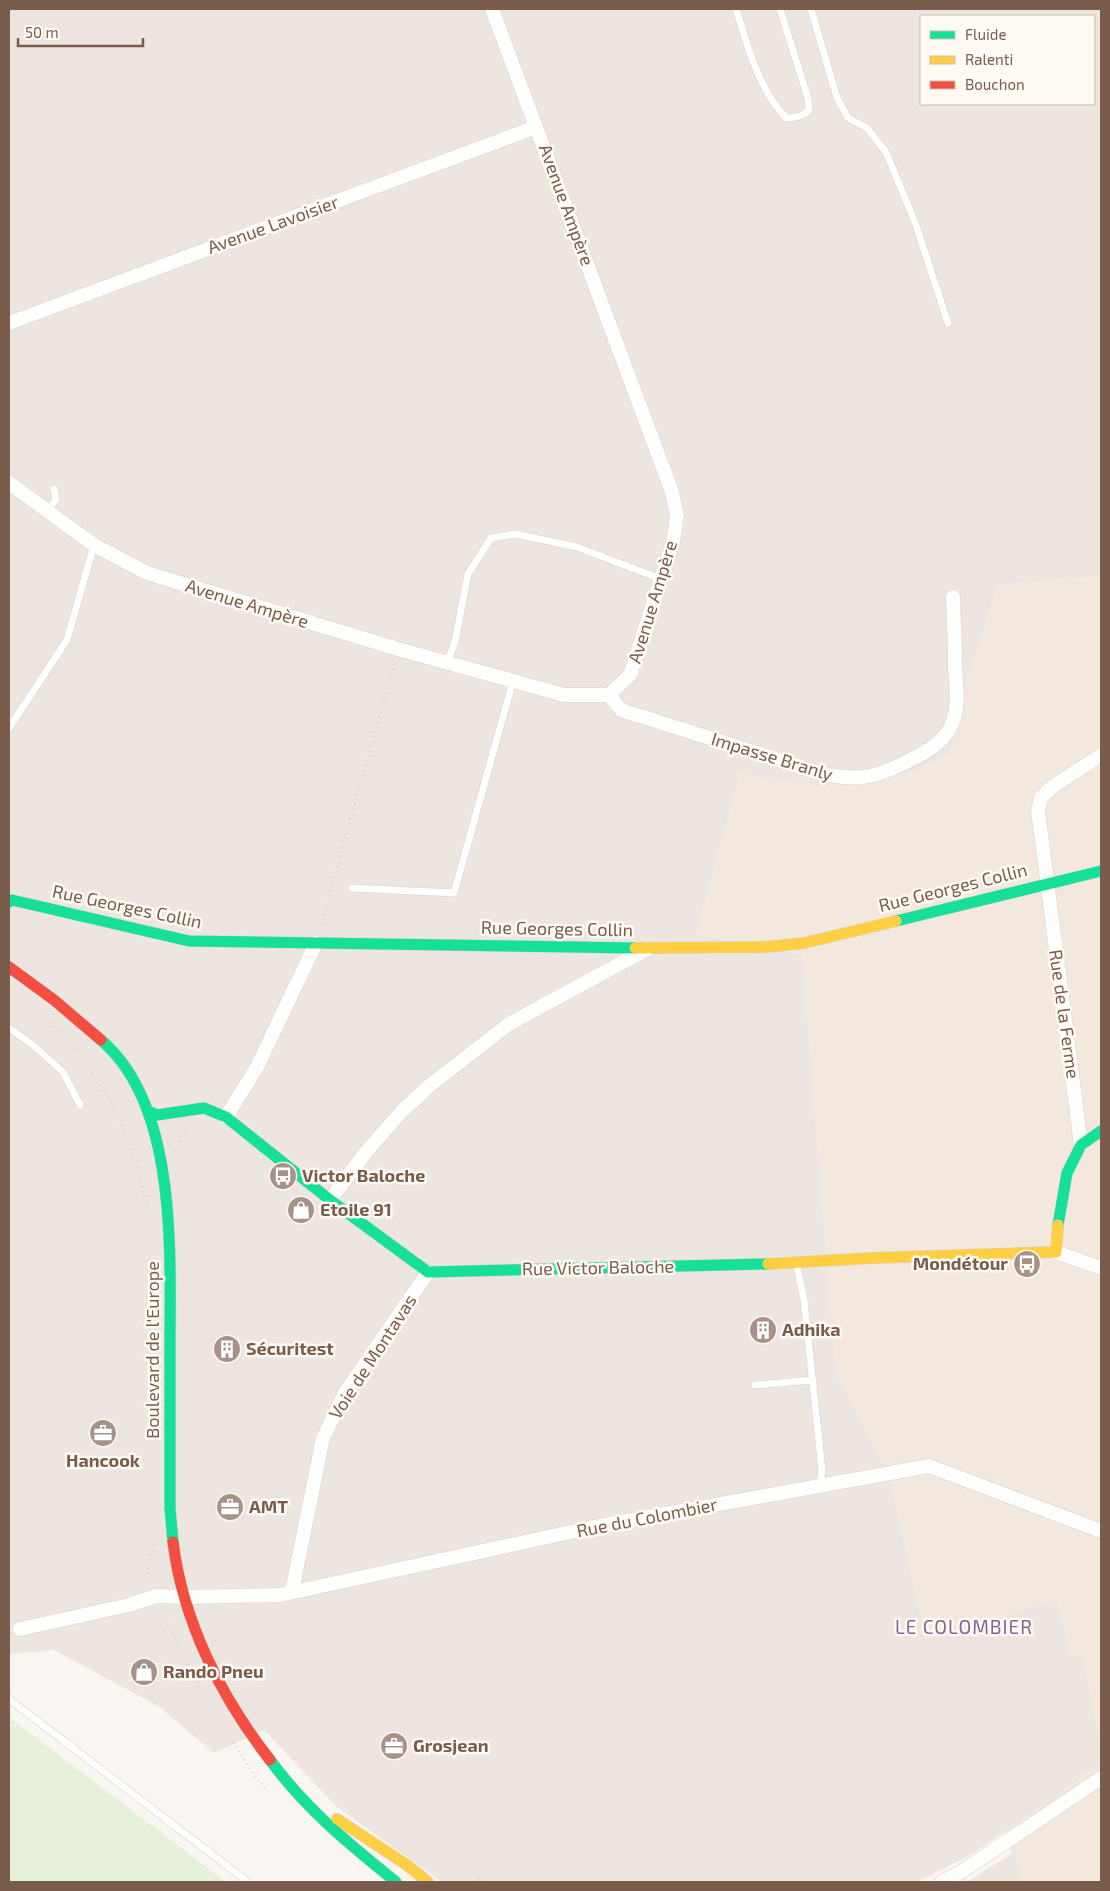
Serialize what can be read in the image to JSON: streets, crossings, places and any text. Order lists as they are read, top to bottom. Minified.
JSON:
{"streets":{"street":["Avenue Ampère","Avenue Lavoisier","Impasse Branly","Rue Georges Collin","Rue de la Ferme","Rue Victor Baloche","Boulevard de l'Europe","Voie de Montavas","Rue du Colombier"]},"crossings":[["Avenue Ampère","Avenue Lavoisier"],["Avenue Ampère","Impasse Branly"],["Rue Georges Collin","Rue de la Ferme"],["Rue Victor Baloche","Voie de Montavas"],["Boulevard de l'Europe","Rue du Colombier"],["Voie de Montavas","Rue du Colombier"]],"districts":["LE COLOMBIER"],"places":{"bus stop":["Victor Baloche","Mondétour"],"shop":["Etoile 91","Rando Pneu"],"building":["Adhika","Sécuritest"],"office":["Hancook","AMT","Grosjean"]},"legend":["Fluide","Ralenti","Bouchon"],"scale_bar":"50 m"}
